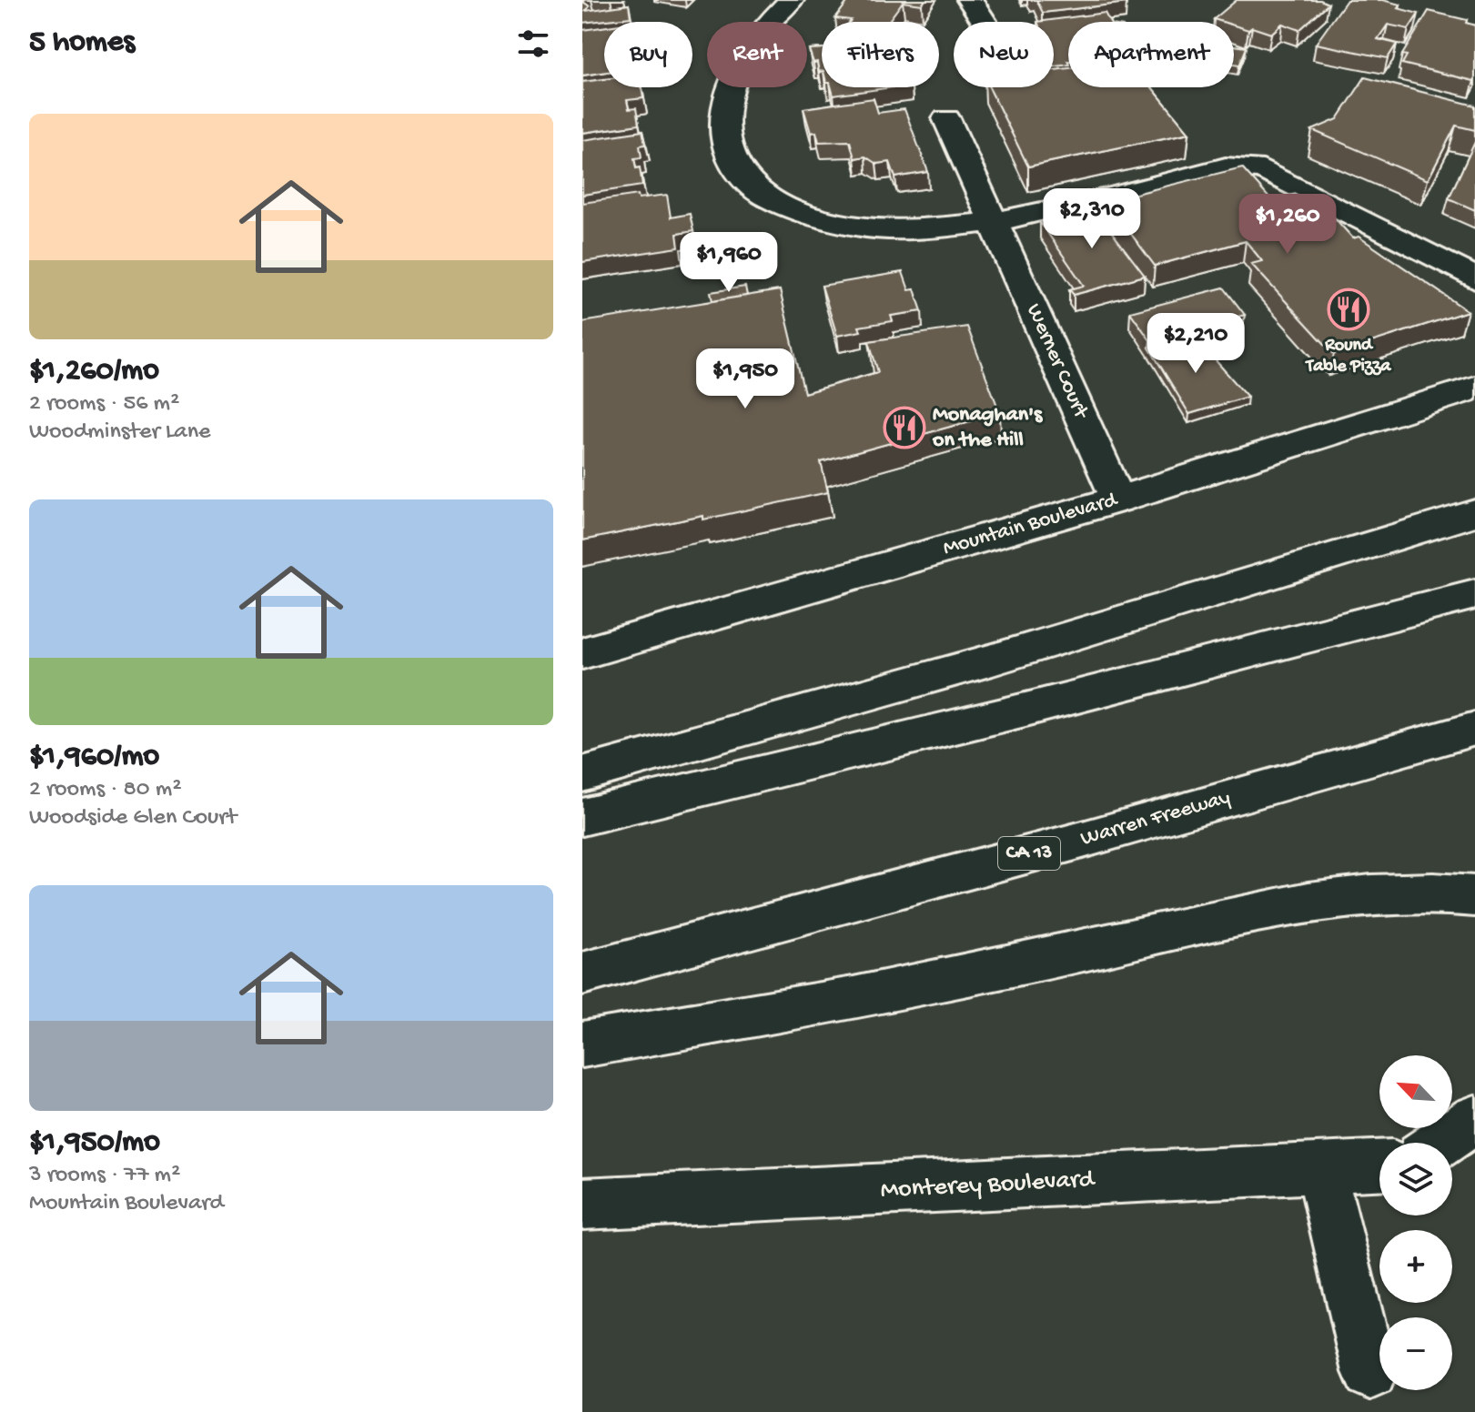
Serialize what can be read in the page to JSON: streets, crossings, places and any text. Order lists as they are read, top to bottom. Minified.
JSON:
{"streets":{"main road":["Werner Court","Mountain Boulevard","Warren Freeway","CA 13","Monterey Boulevard"]},"crossings":[["Werner Court","Mountain Boulevard"]],"places":{"restaurant":["Round Table Pizza","Monaghan's on the Hill"]},"north":"top left","page":{"heading":"5 homes","chip":["Buy","Rent","Filters","New","Apartment"],"list":[{"name":"$1,260/mo","note":"2 rooms · 56 m² · Woodminster Lane"},{"name":"$1,960/mo","note":"2 rooms · 80 m² · Woodside Glen Court"},{"name":"$1,950/mo","note":"3 rooms · 77 m² · Mountain Boulevard"}],"price":["$2,310","$1,260","$1,960","$2,210","$1,950"],"map_buttons":["+","−"]}}
